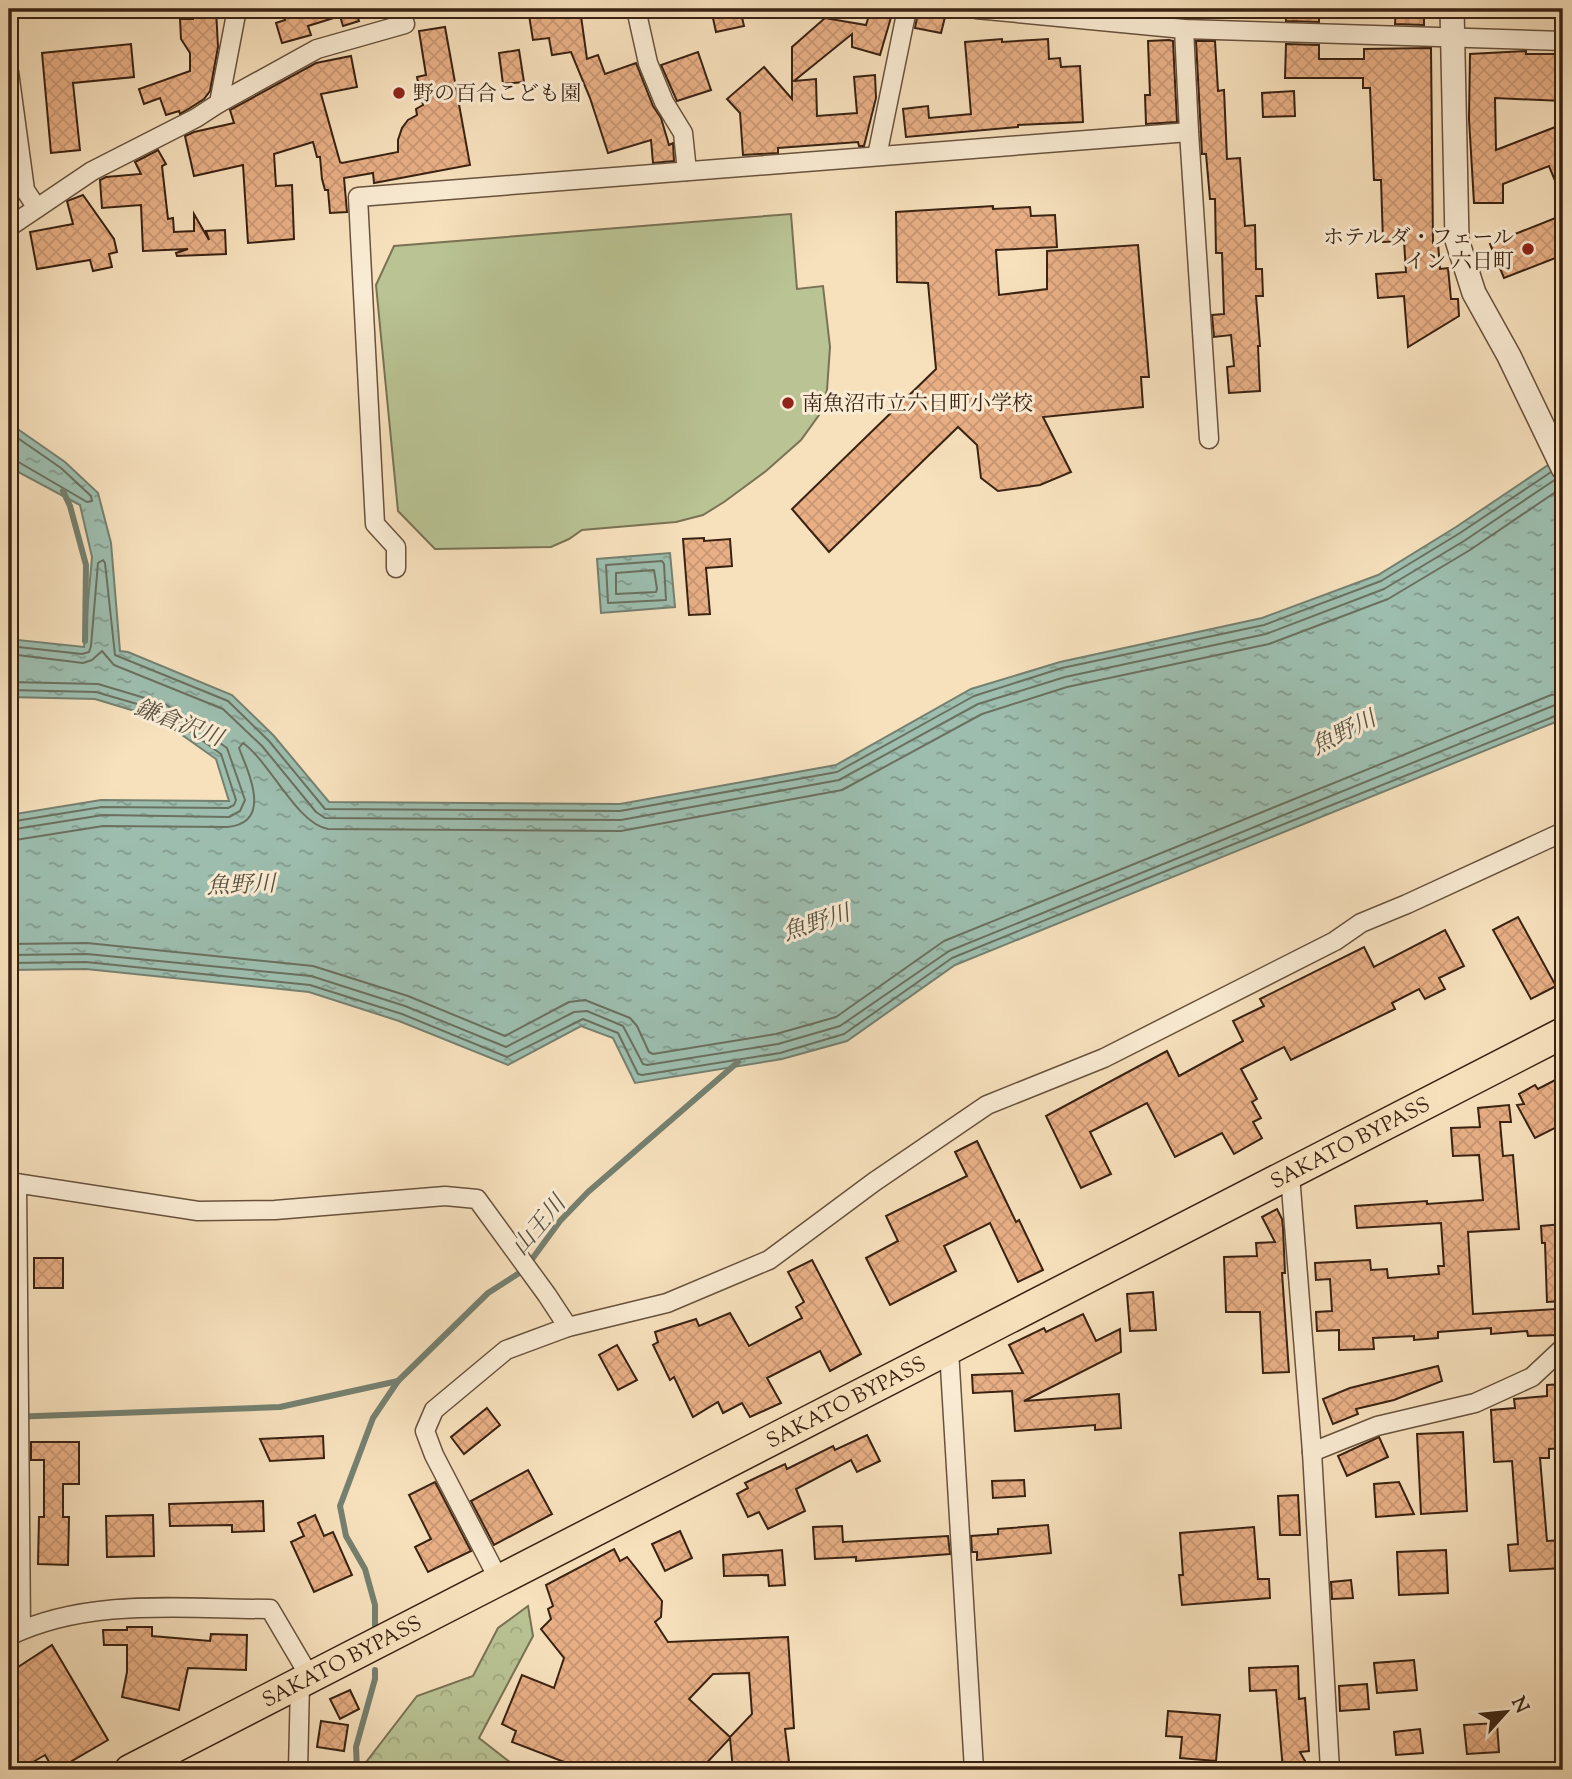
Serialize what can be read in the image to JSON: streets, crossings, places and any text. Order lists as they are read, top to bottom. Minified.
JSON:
{"streets":{"highway":["SAKATO BYPASS"]},"water":["鎌倉沢川","魚野川","山王川"],"places":["野の百合こども園","ホテル ダ・フェール イン 六日町","南魚沼市立六日町小学校"],"north":"top right"}
